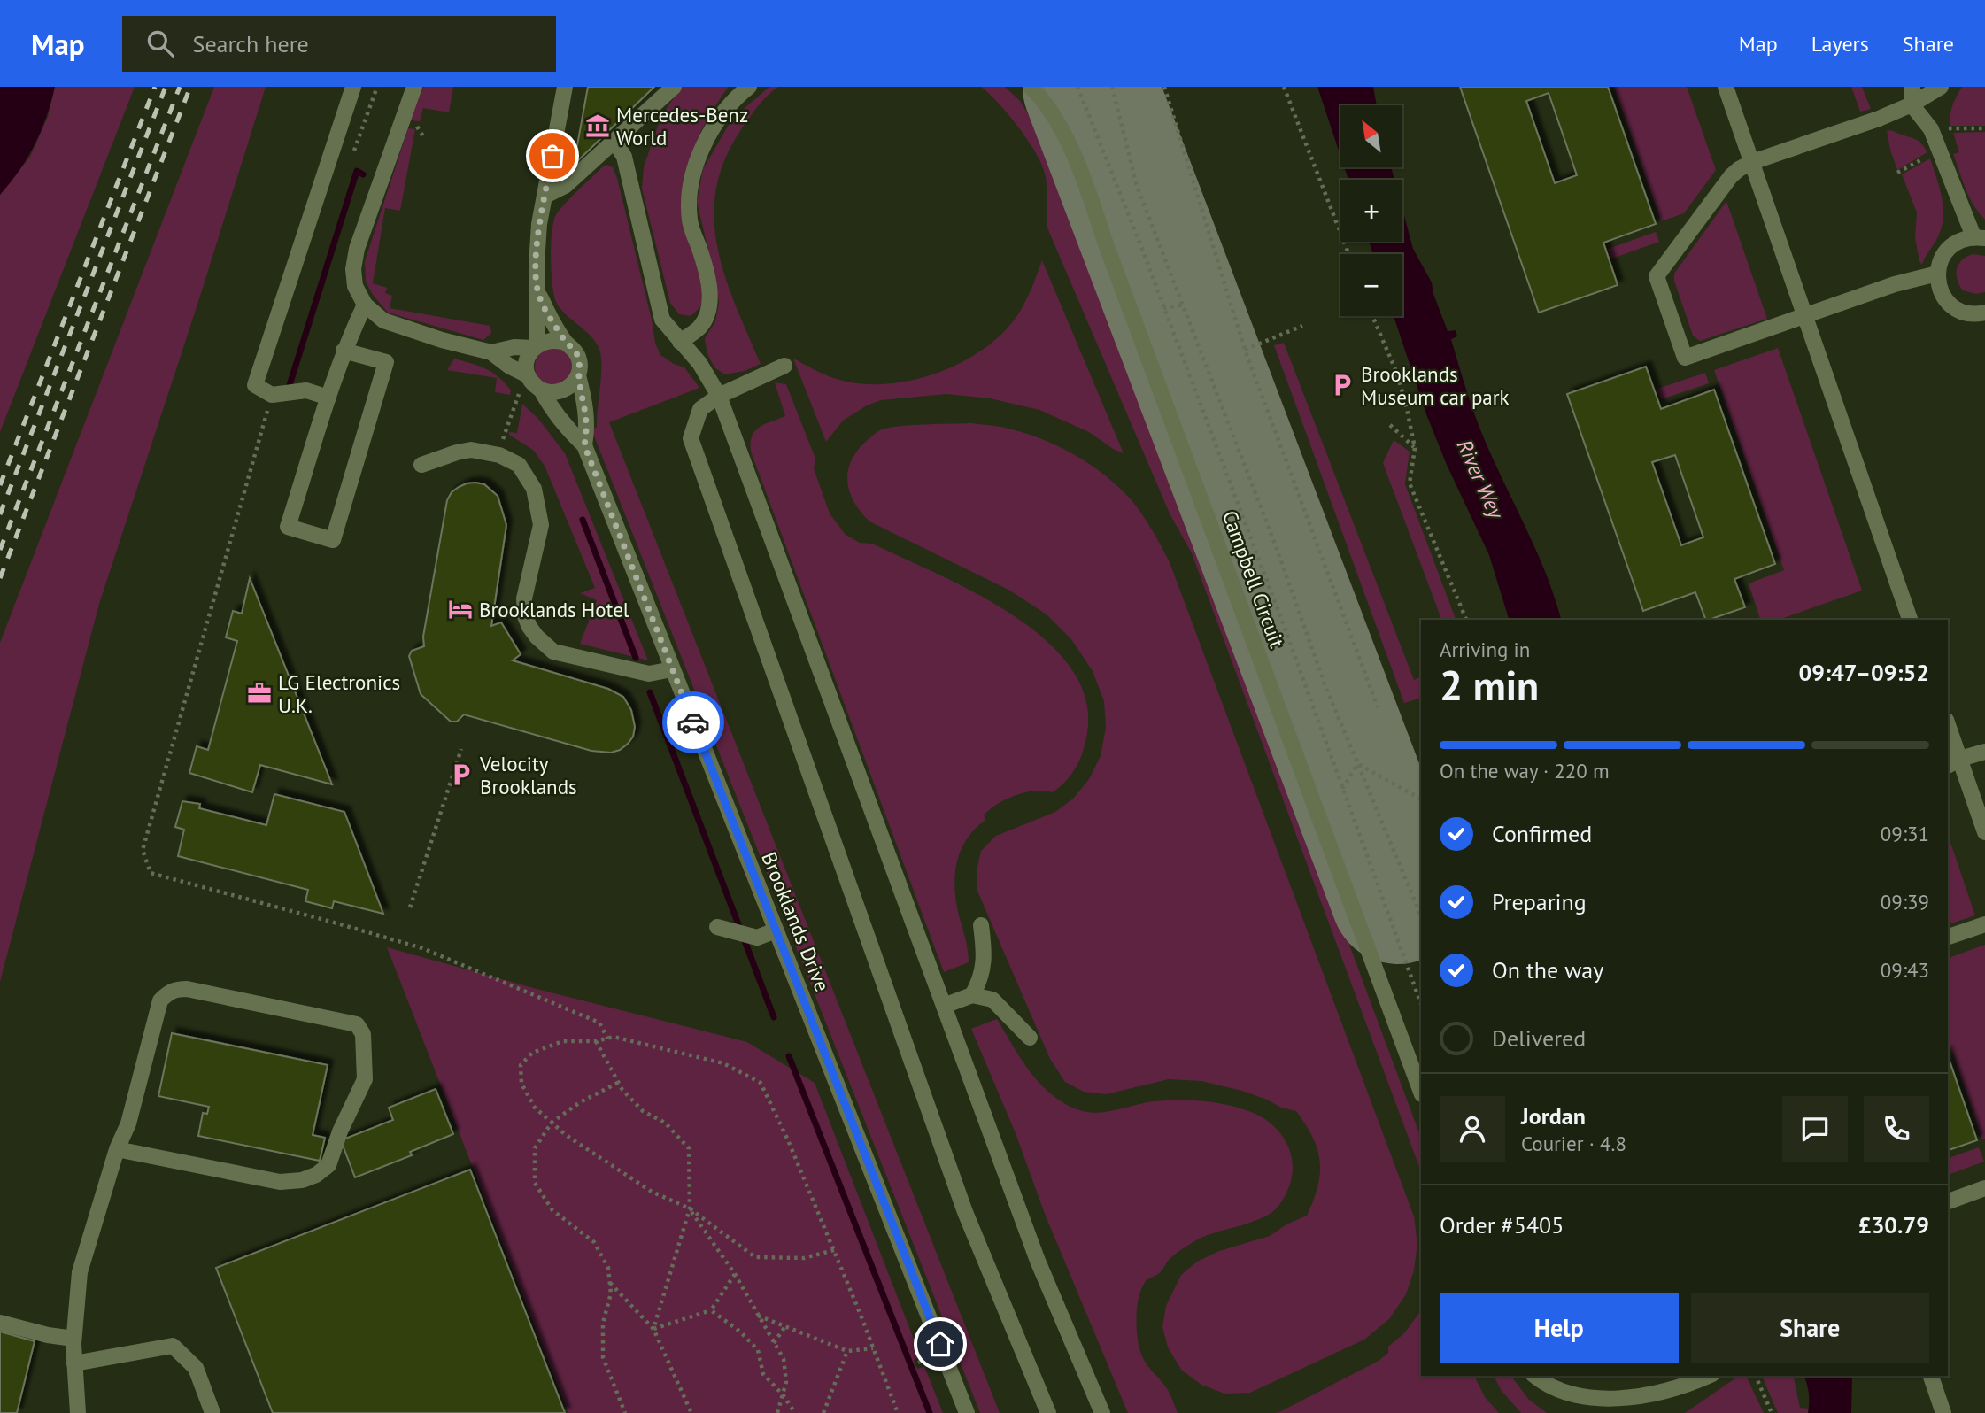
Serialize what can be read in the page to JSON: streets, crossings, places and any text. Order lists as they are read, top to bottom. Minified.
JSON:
{"streets":{"street":["Campbell Circuit","Brooklands Drive"]},"water":["River Wey"],"places":{"museum":["Mercedes-Benz World"],"parking":["Brooklands Museum car park","Velocity Brooklands"],"hotel":["Brooklands Hotel"],"office":["LG Electronics U.K."]},"north":"top left","page":{"header":"Map","search":"Search here","nav":["Map","Layers","Share"],"map_buttons":["+","−"],"heading":["2 min","Arriving in","09:47–09:52"],"panel":["Jordan","Courier · 4.8","Order #5405","£30.79"],"bar":"On the way · 220 m","list":[["Confirmed","09:31"],["Preparing","09:39"],["On the way","09:43"],"Delivered"],"buttons":["Help","Share"]}}
